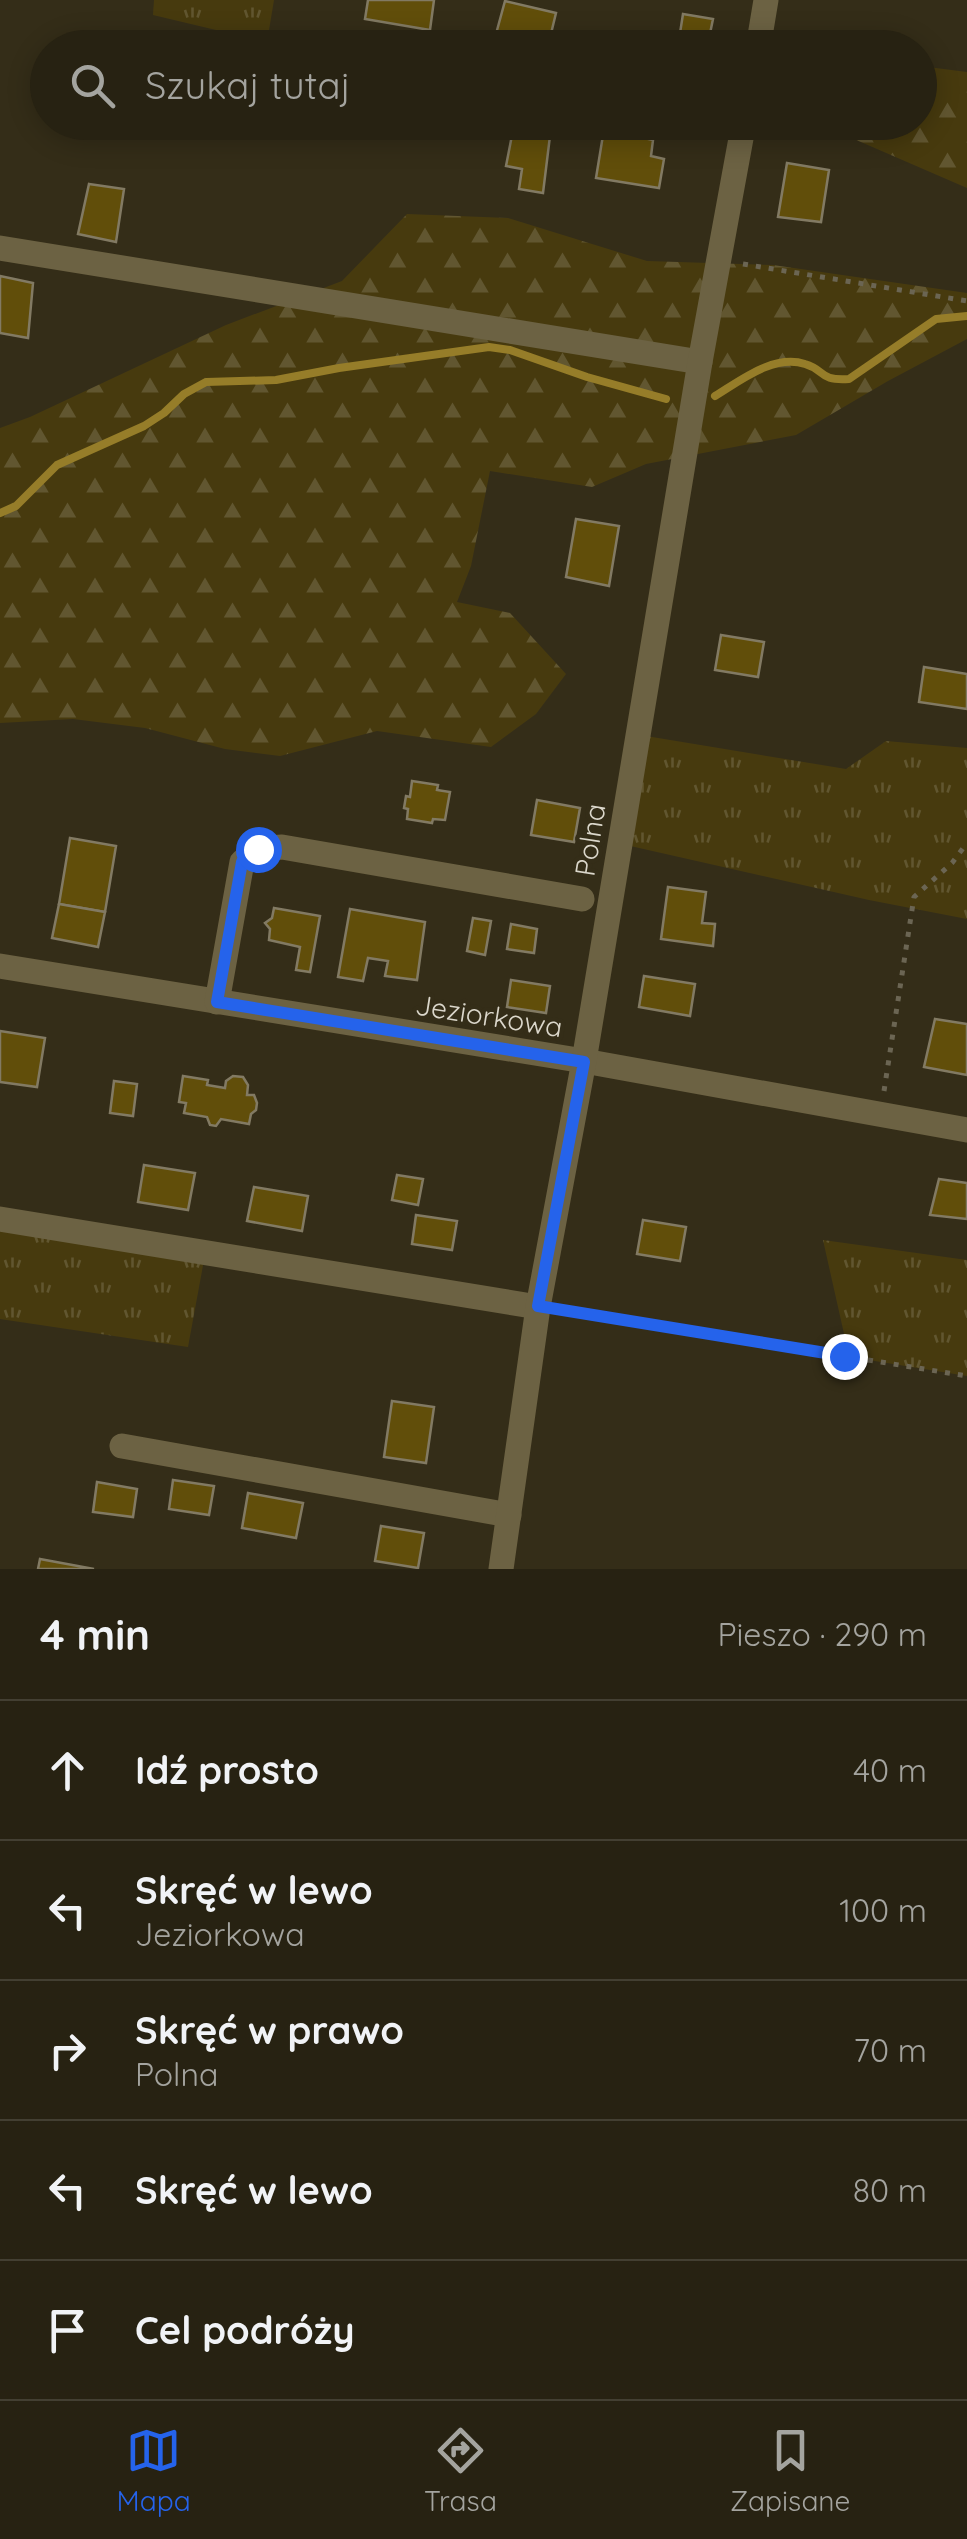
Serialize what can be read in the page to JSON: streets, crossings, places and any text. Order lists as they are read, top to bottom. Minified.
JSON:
{"streets":{"street":["Polna","Jeziorkowa"]},"crossings":[["Polna","Jeziorkowa"]],"page":{"search":"Szukaj tutaj","heading":["4 min","Pieszo · 290 m"],"list":[["Idź prosto","40 m"],["Skręć w lewo","Jeziorkowa","100 m"],["Skręć w prawo","Polna","70 m"],["Skręć w lewo","80 m"],"Cel podróży"],"nav":["Mapa","Trasa","Zapisane"]}}
